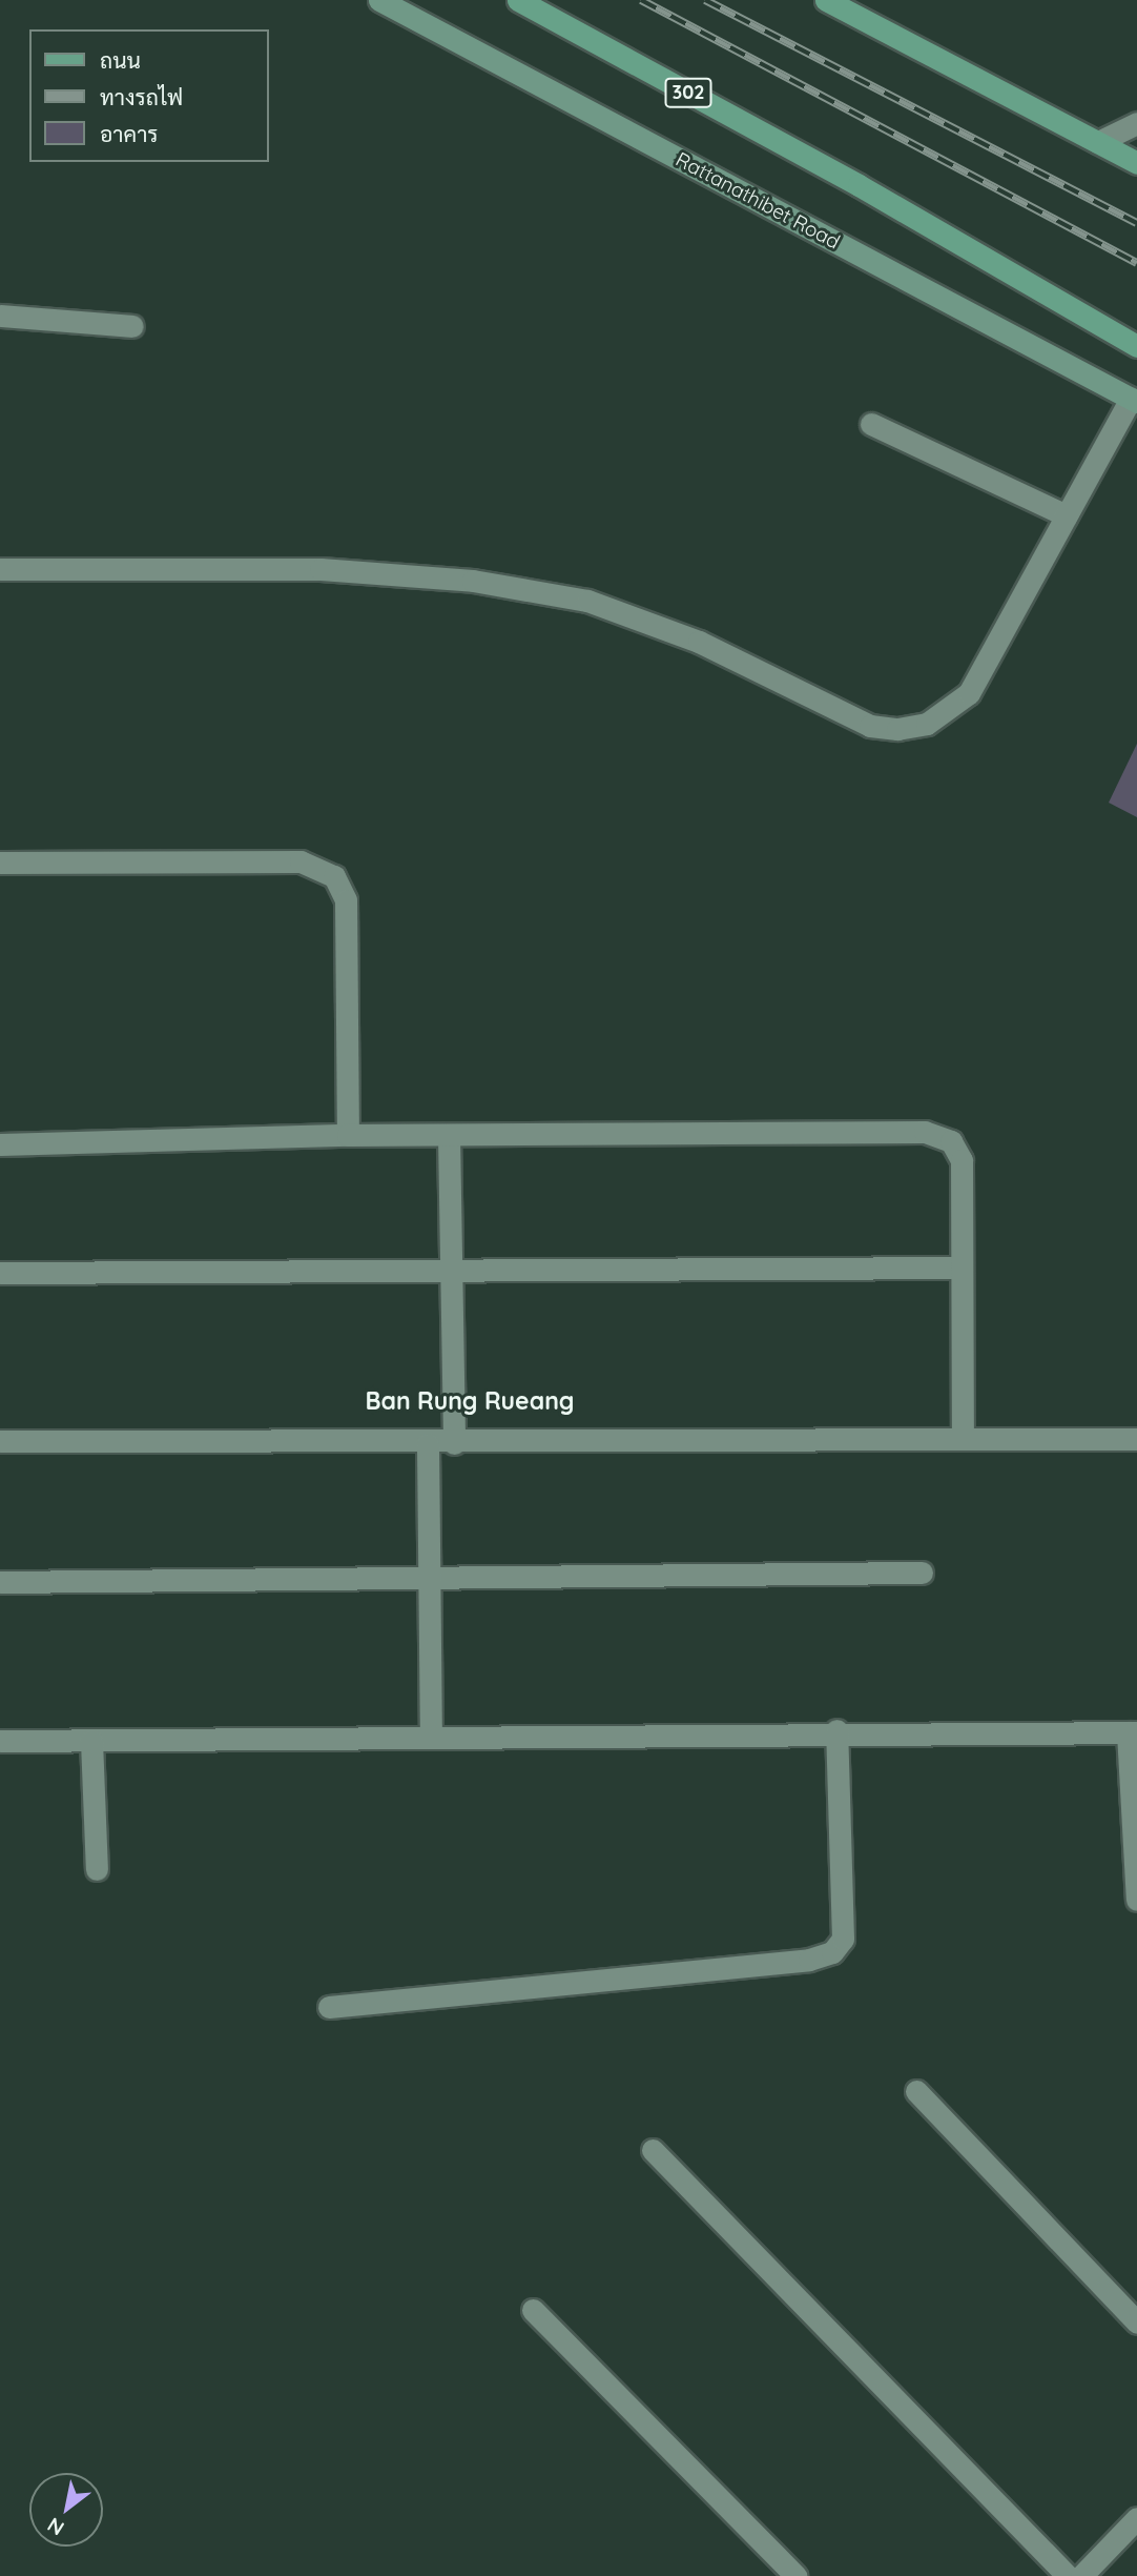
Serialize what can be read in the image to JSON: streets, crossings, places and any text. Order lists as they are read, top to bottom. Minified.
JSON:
{"streets":{"main road":["302","Rattanathibet Road"]},"districts":["Ban Rung Rueang"],"legend":["ถนน","ทางรถไฟ","อาคาร"],"north":"bottom left"}
